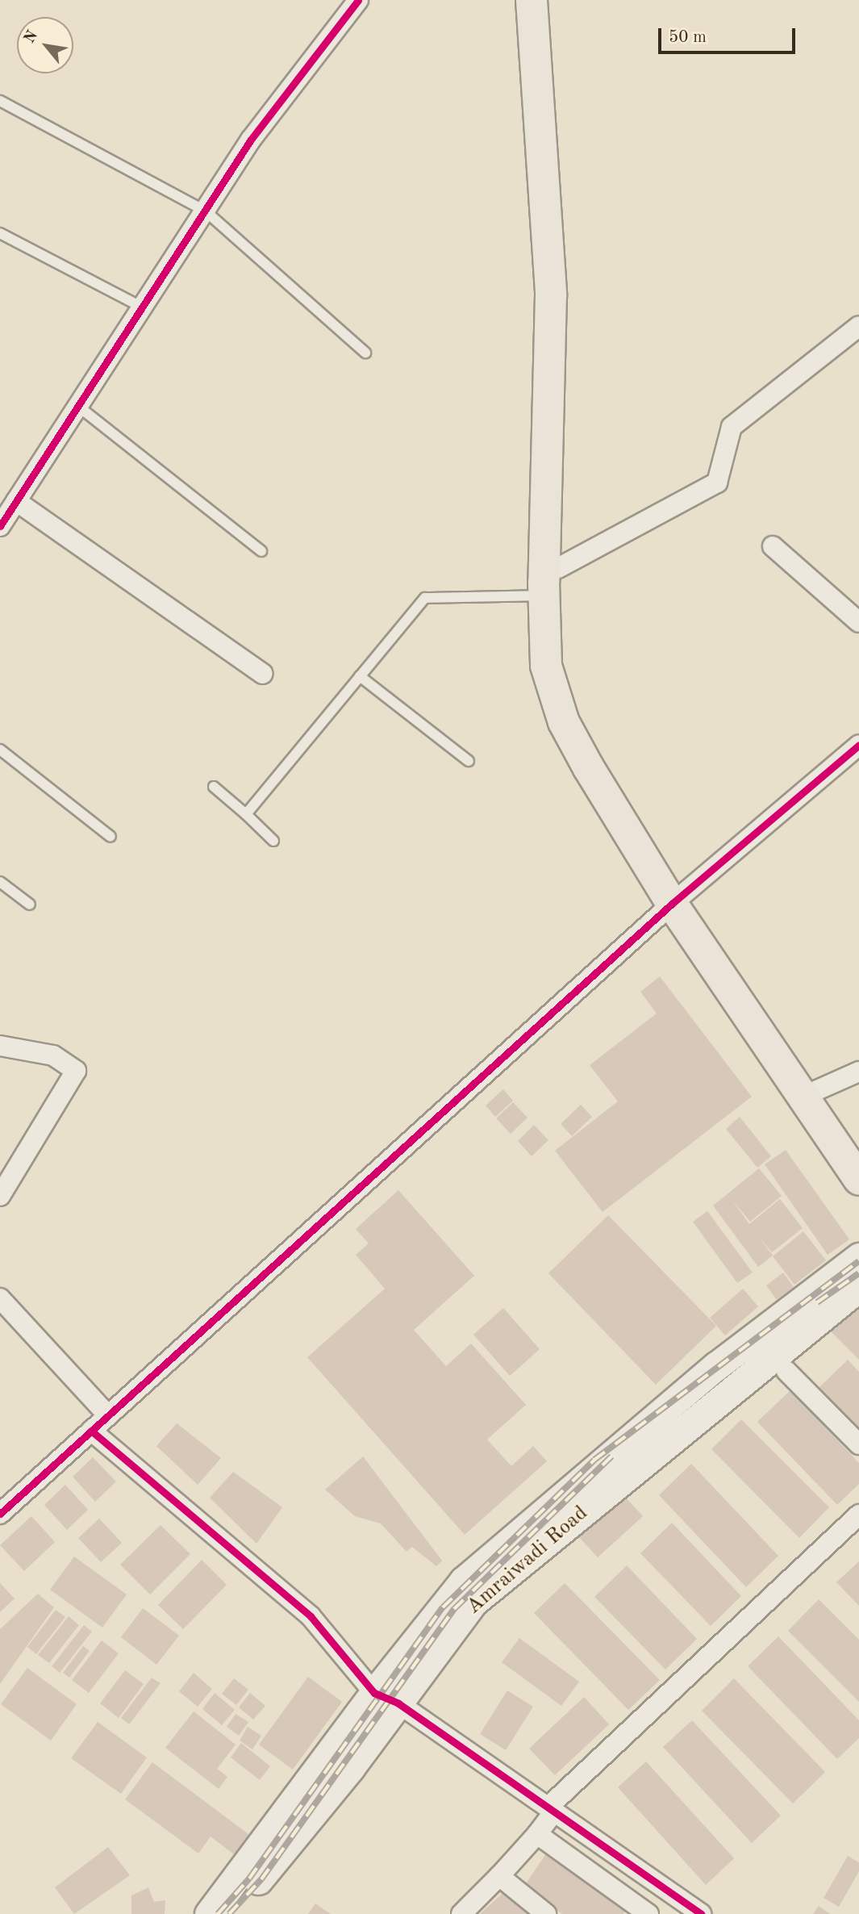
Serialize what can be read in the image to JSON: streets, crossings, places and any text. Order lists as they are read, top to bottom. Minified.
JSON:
{"streets":{"main road":["Amraiwadi Road"]},"scale_bar":"50 m","north":"top left"}
